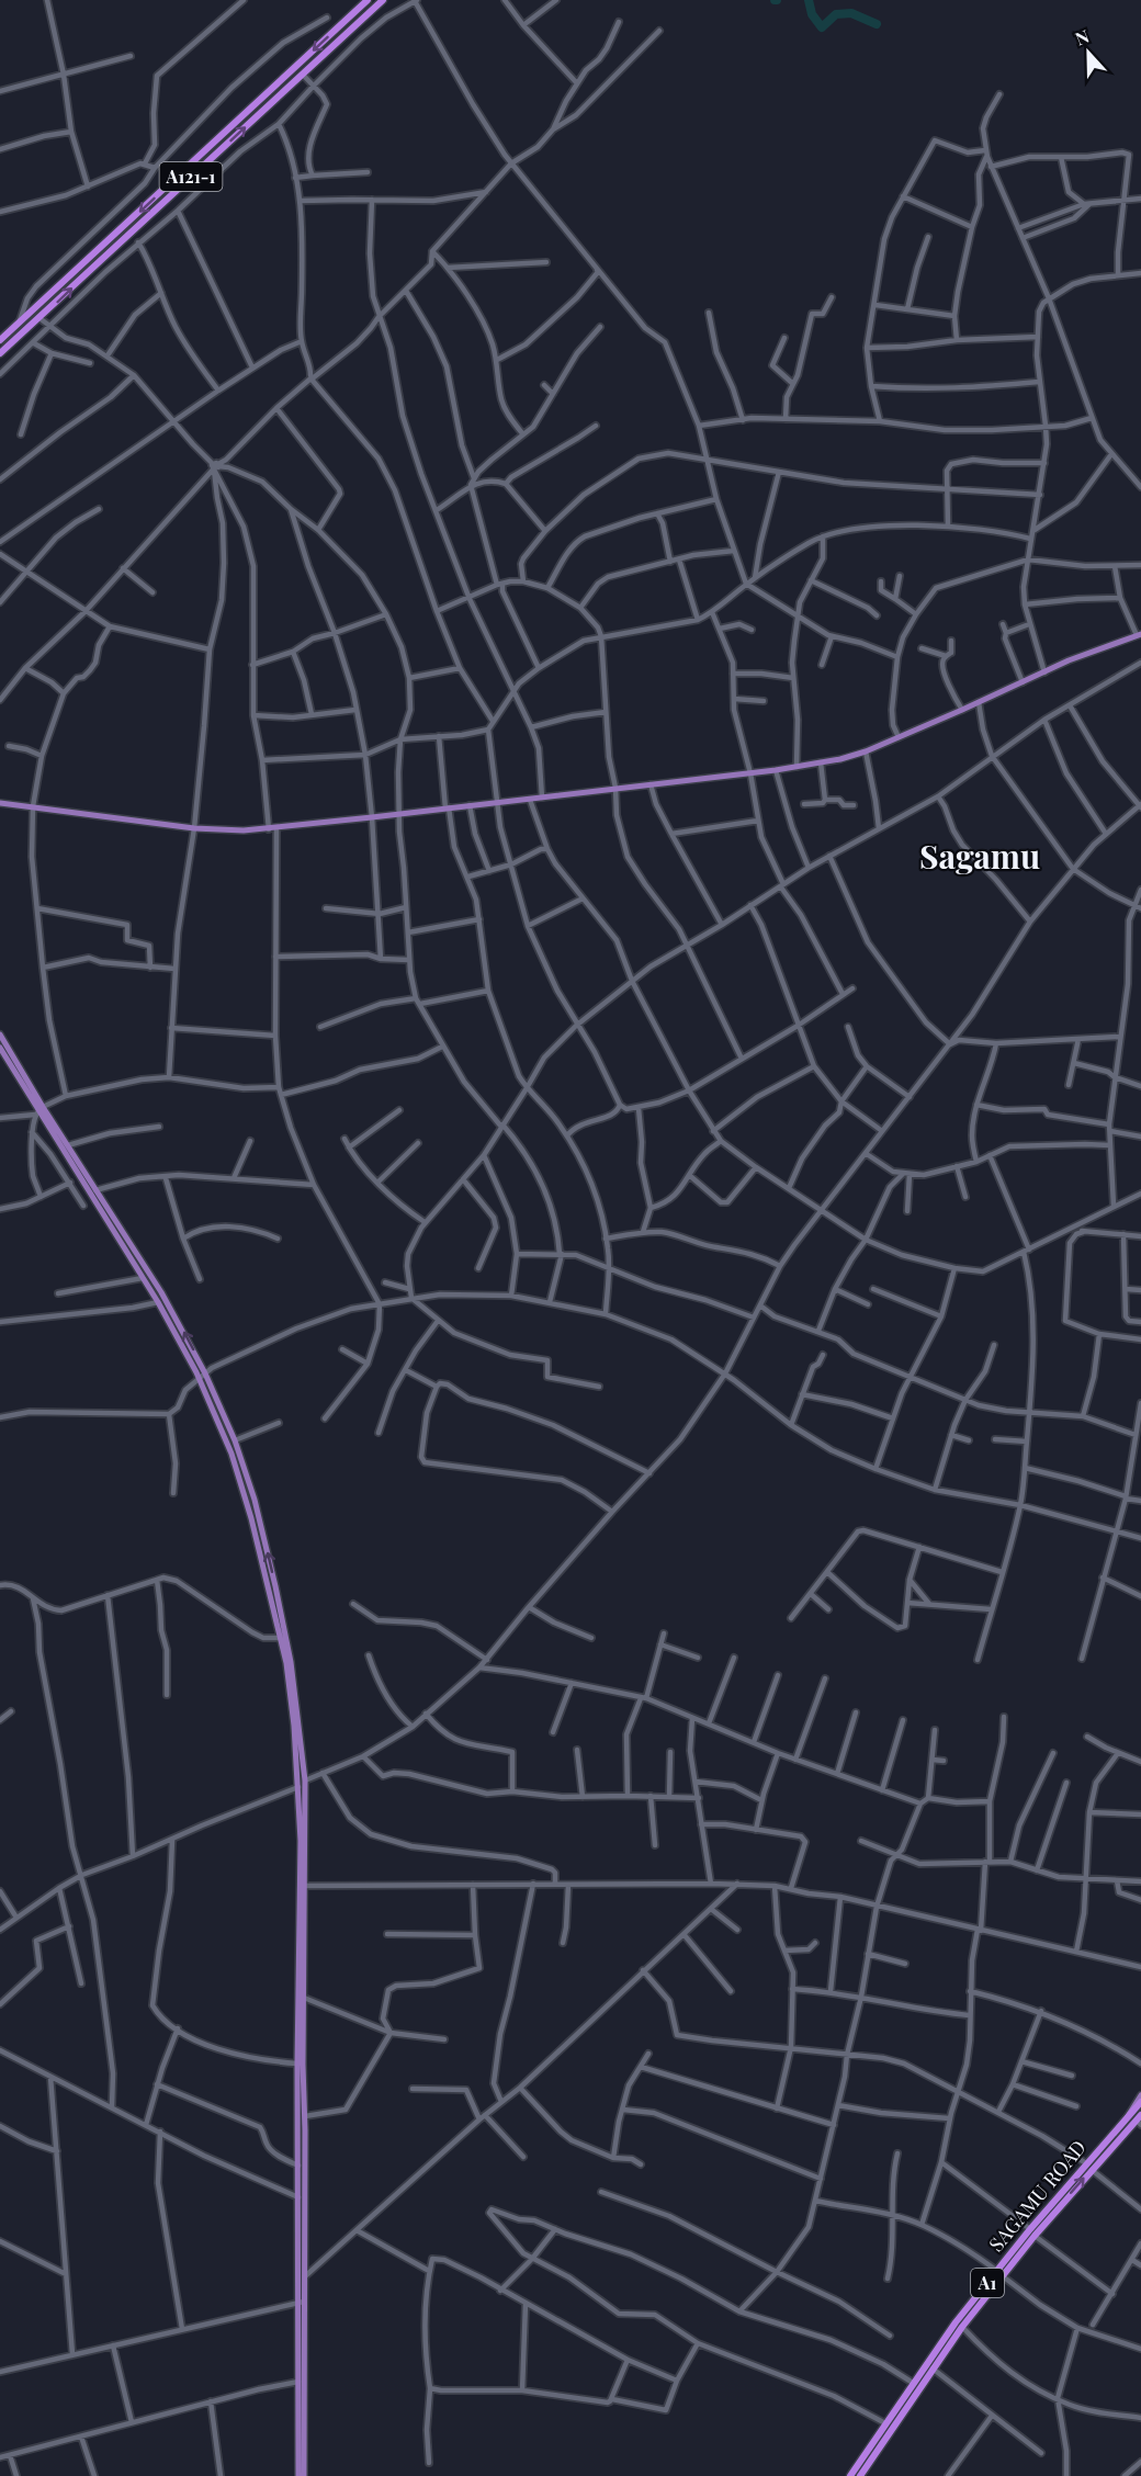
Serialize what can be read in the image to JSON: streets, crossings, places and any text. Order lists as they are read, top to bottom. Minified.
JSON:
{"streets":{"highway":["A121-1","SAGAMU ROAD","A1"]},"districts":["Sagamu"],"north":"top"}
